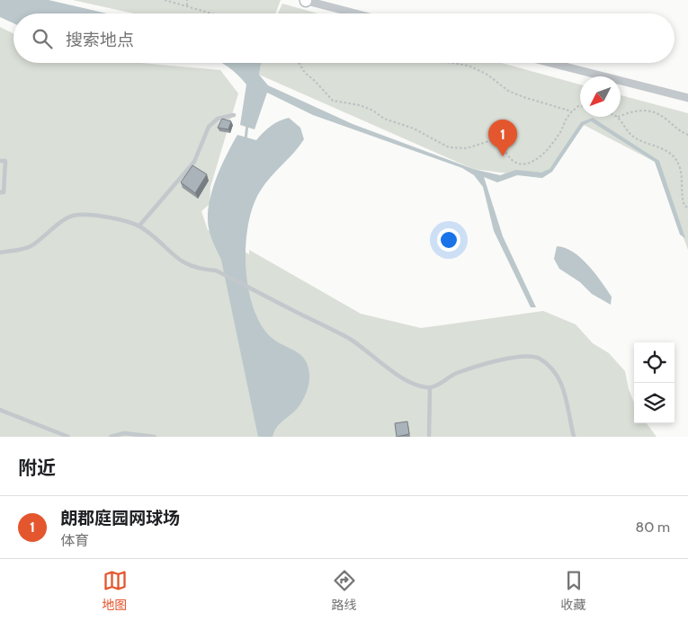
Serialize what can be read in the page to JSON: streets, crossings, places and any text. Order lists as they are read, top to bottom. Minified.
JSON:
{"north":"bottom left","page":{"search":"搜索地点","pins":"1","heading":"附近","list":[{"mark":"1","name":"朗郡庭园网球场","note":"体育","value":"80 m"}],"nav":["地图","路线","收藏"]}}
